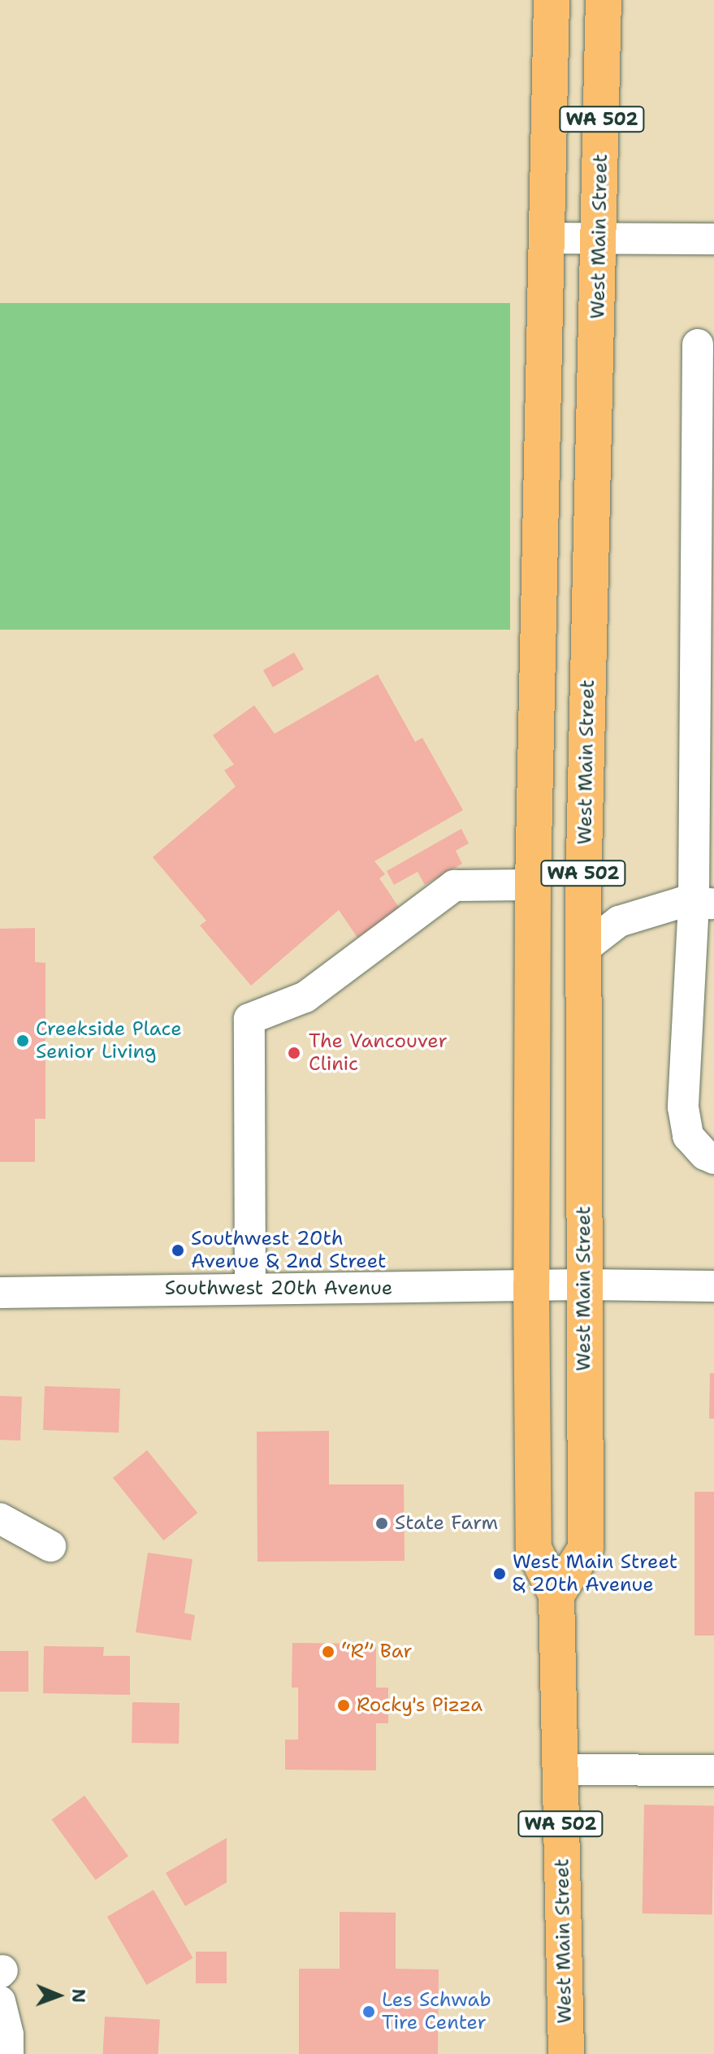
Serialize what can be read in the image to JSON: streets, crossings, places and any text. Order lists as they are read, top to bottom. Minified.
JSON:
{"streets":{"highway":["WA 502","West Main Street"],"street":["Southwest 20th Avenue"]},"crossings":[["West Main Street","Southwest 20th Avenue"]],"places":["Creekside Place Senior Living","The Vancouver Clinic","Southwest 20th Avenue & 2nd Street","State Farm","West Main Street & 20th Avenue","“R” Bar","Rocky's Pizza","Les Schwab Tire Center"],"north":"right"}
